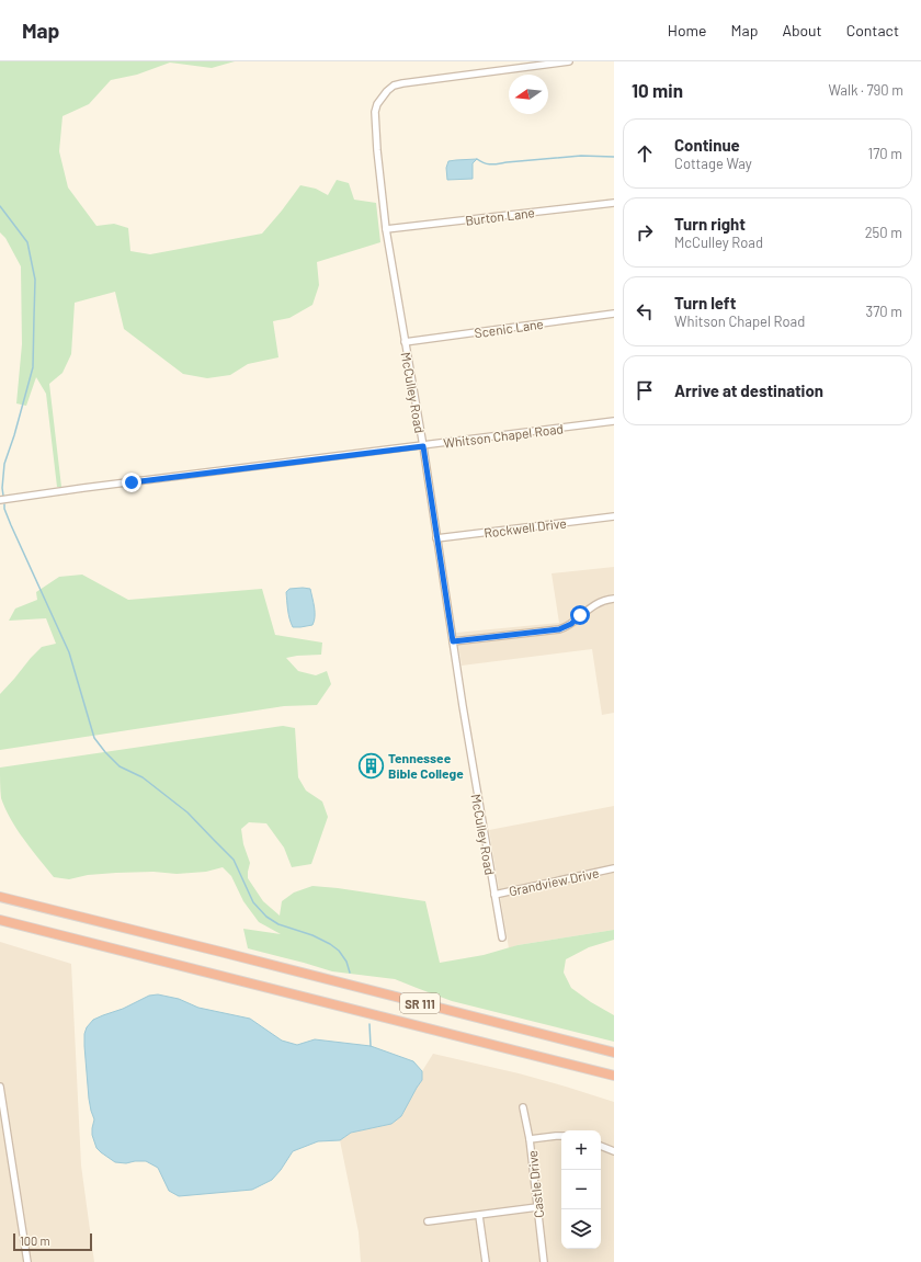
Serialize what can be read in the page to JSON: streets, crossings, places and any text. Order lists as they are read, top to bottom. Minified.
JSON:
{"streets":{"highway":["SR 111"],"street":["Burton Lane","Scenic Lane","McCulley Road","Whitson Chapel Road","Rockwell Drive","Grandview Drive","Castle Drive"]},"crossings":[["Burton Lane","McCulley Road"],["Scenic Lane","McCulley Road"],["McCulley Road","Whitson Chapel Road"],["McCulley Road","Rockwell Drive"],["McCulley Road","Grandview Drive"]],"places":{"building":["Tennessee Bible College"]},"scale_bar":"100 m","north":"left","page":{"header":"Map","nav":["Home","Map","About","Contact"],"heading":["10 min","Walk · 790 m"],"list":[["Continue","Cottage Way","170 m"],["Turn right","McCulley Road","250 m"],["Turn left","Whitson Chapel Road","370 m"],"Arrive at destination"],"map_buttons":["+","−"],"scale":"100 m"}}
